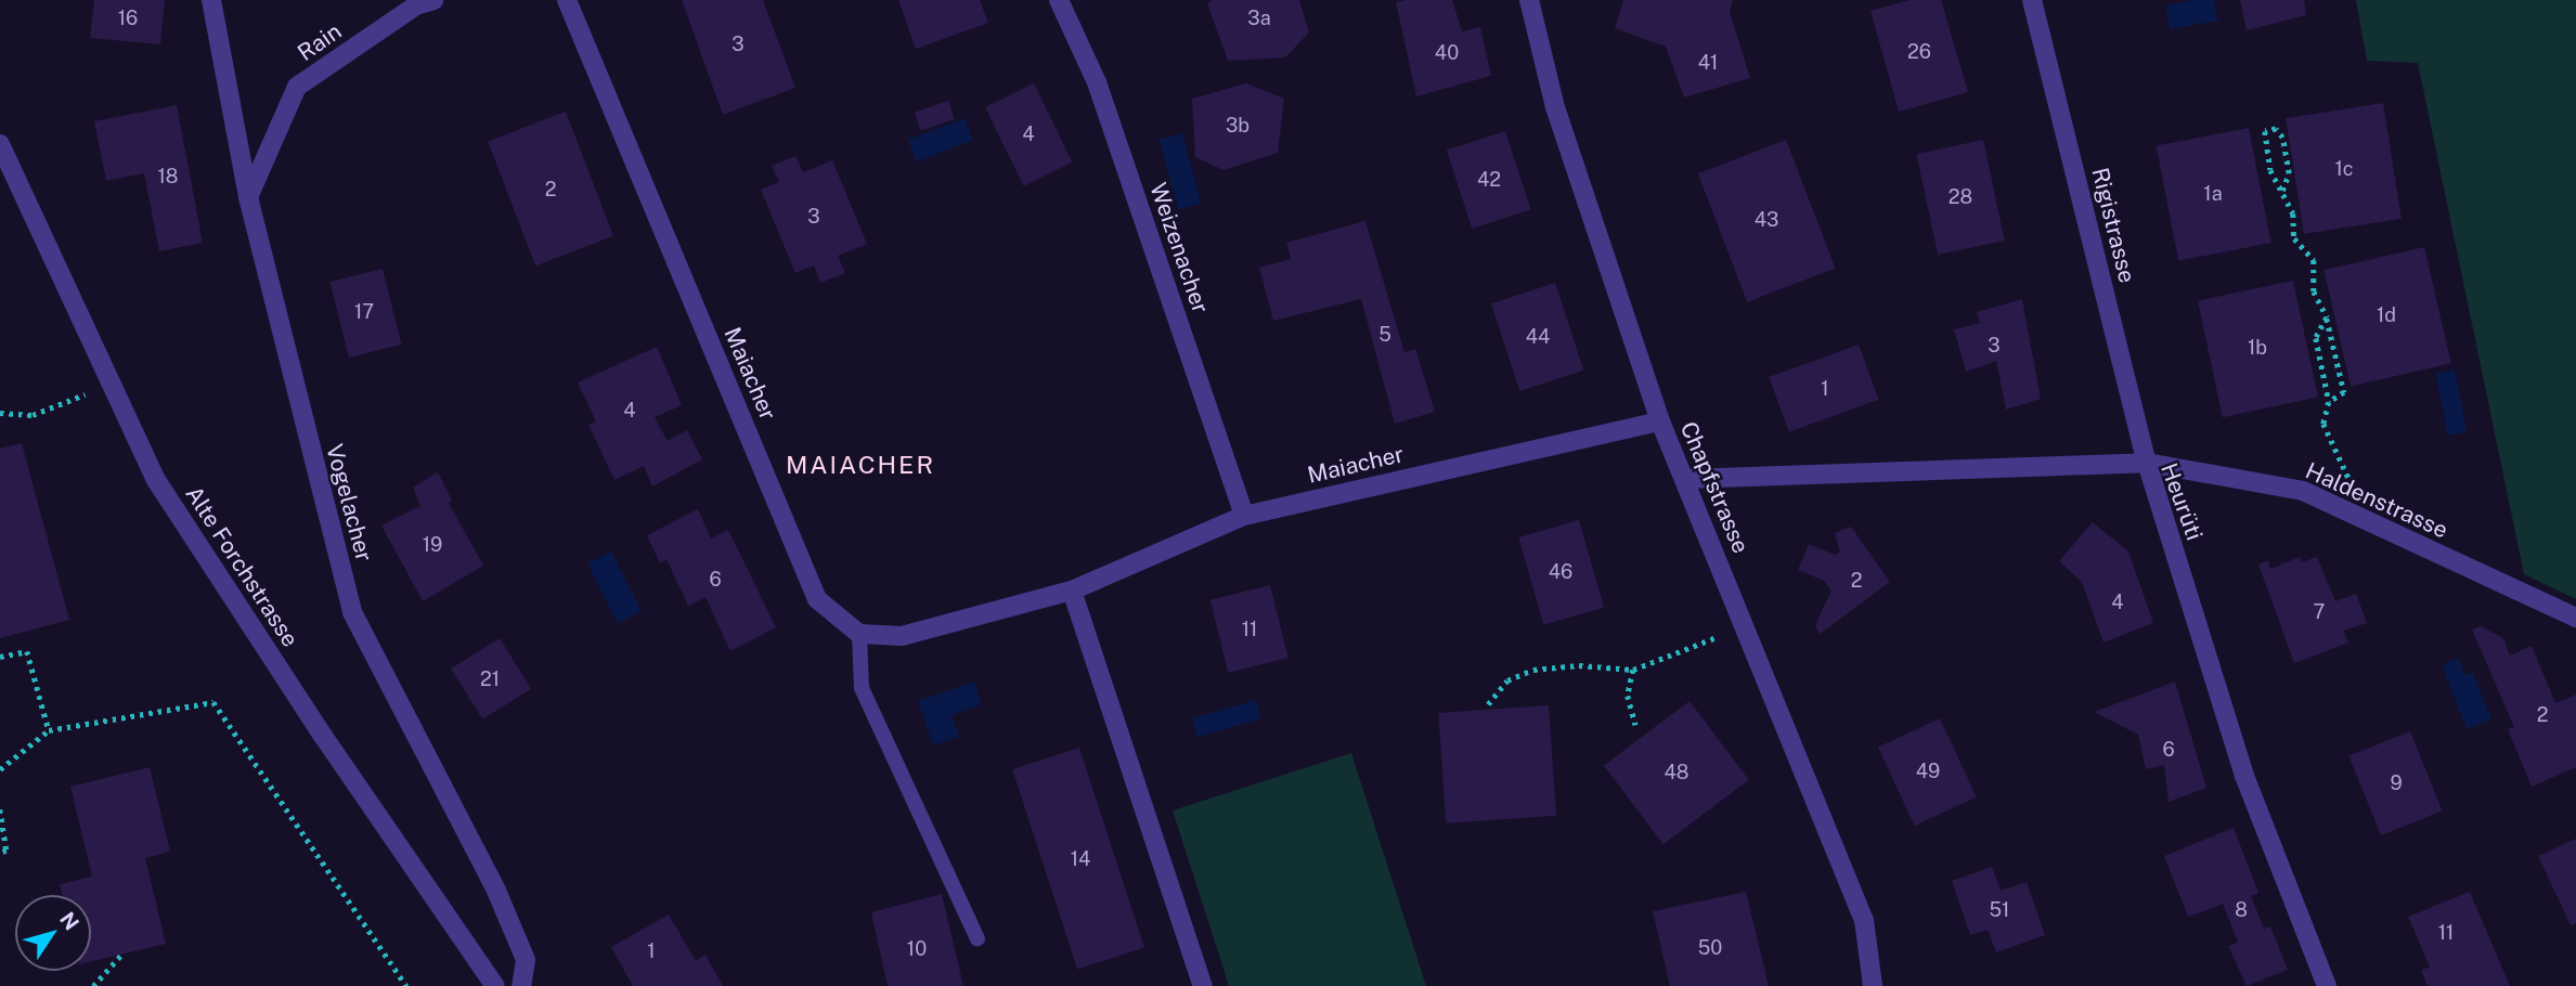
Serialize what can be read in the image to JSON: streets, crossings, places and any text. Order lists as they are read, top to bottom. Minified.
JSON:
{"streets":{"street":["Rain","Rigistrasse","Weizenacher","Maiacher","Chapfstrasse","Haldenstrasse","Heurüti","Vogelacher","Alte Forchstrasse"]},"crossings":[["Rain","Vogelacher"],["Rigistrasse","Haldenstrasse"],["Rigistrasse","Heurüti"],["Weizenacher","Maiacher"],["Maiacher","Chapfstrasse"],["Chapfstrasse","Heurüti"],["Haldenstrasse","Heurüti"]],"districts":["MAIACHER"],"house_numbers":["16","3a","3","26","40","41","3b","4","1c","18","42","2","1a","28","3","43","17","1d","5","44","3","1b","1","4","19","46","6","2","4","7","11","21","2","6","49","48","9","14","51","8","11","50","10","1"],"north":"top right"}
